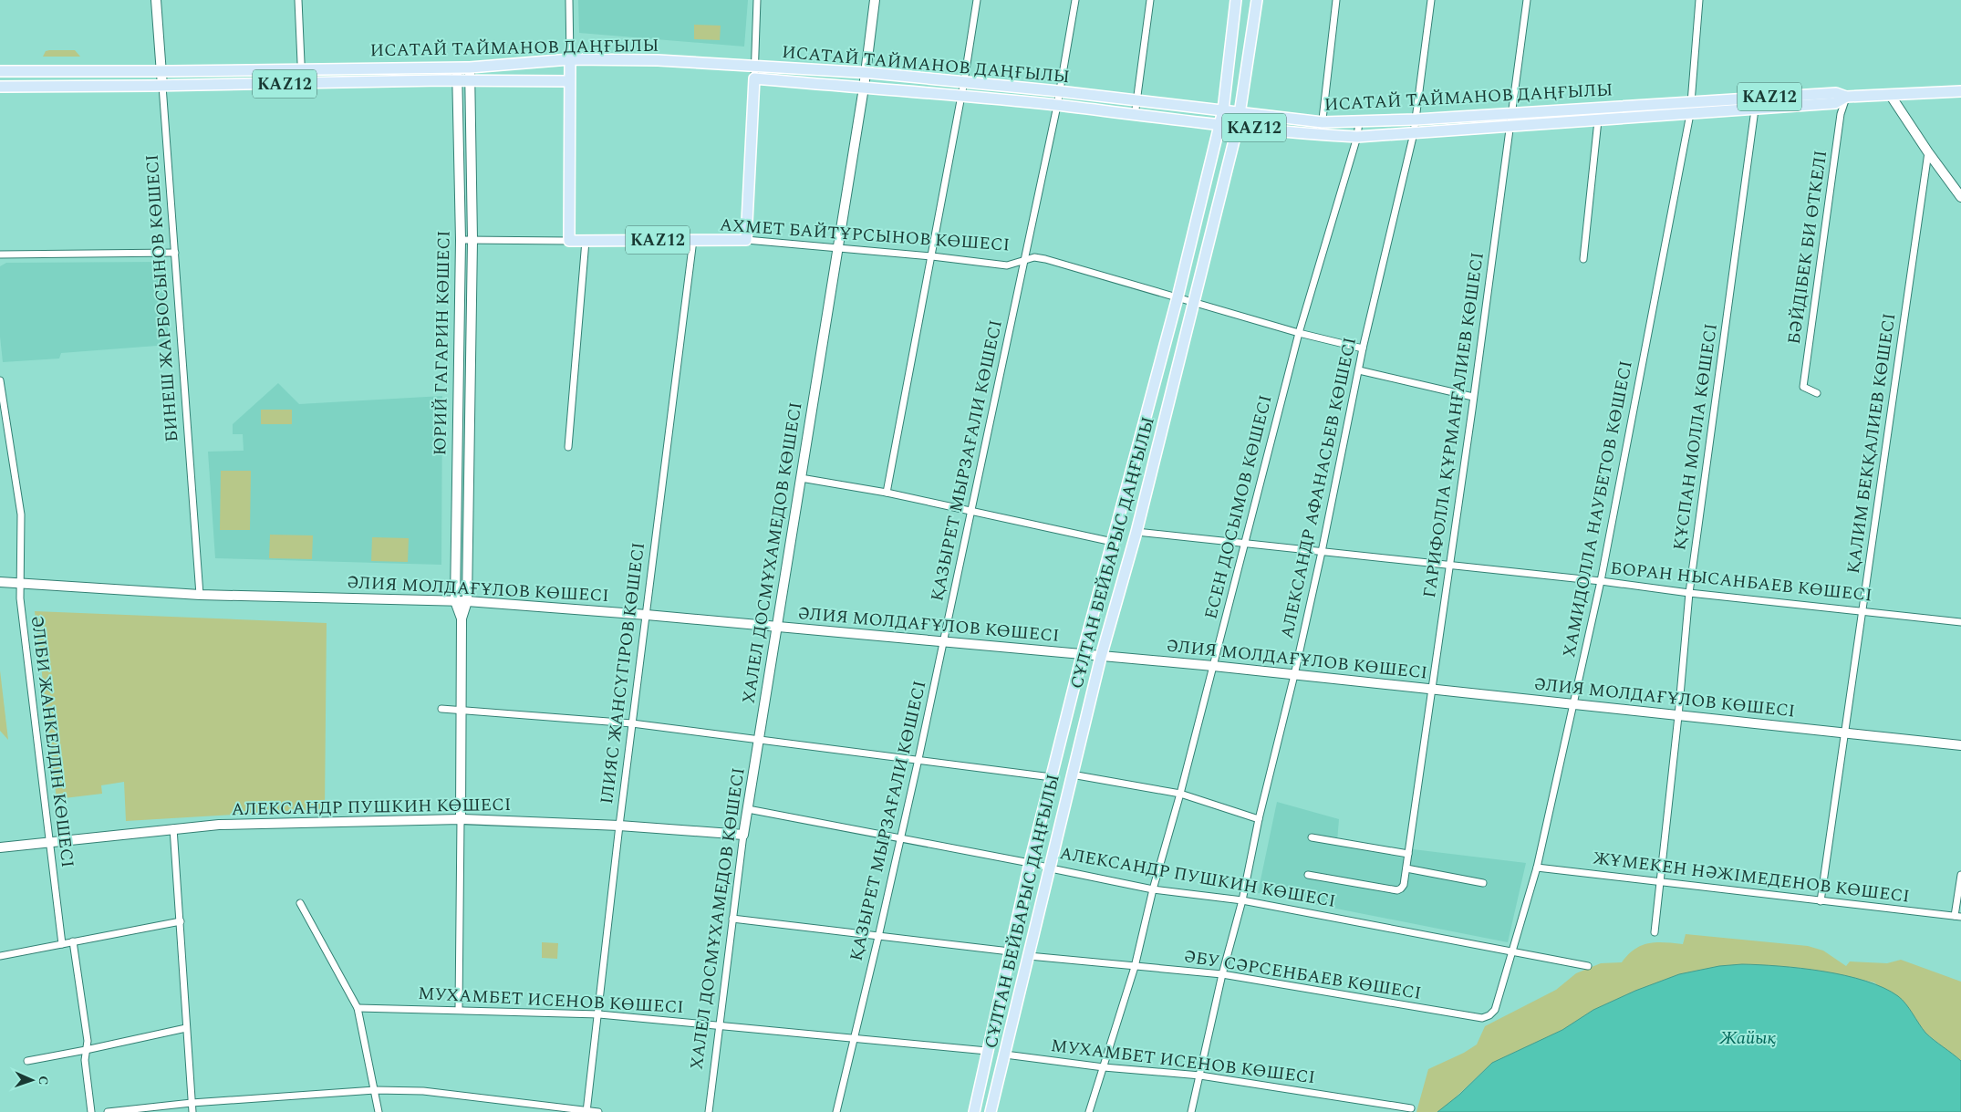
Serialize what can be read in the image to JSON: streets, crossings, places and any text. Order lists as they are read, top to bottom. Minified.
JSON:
{"streets":{"main road":["ИСАТАЙ ТАЙМАНОВ ДАҢҒЫЛЫ","KAZ12","АХМЕТ БАЙТҰРСЫНОВ КӨШЕСІ","СҰЛТАН БЕЙБАРЫС ДАҢҒЫЛЫ"],"street":["БӘЙДІБЕК БИ ӨТКЕЛІ","БИНЕШ ЖАРБОСЫНОВ КӨШЕСІ","ЮРИЙ ГАГАРИН КӨШЕСІ","ГАРИФОЛЛА ҚҰРМАНҒАЛИЕВ КӨШЕСІ","ҚҰСПАН МОЛЛА КӨШЕСІ","ҚАЛИМ БЕКҚАЛИЕВ КӨШЕСІ","ҚАЗЫРЕТ МЫРЗАҒАЛИ КӨШЕСІ","АЛЕКСАНДР АФАНАСЬЕВ КӨШЕСІ","ЕСЕН ДОСЫМОВ КӨШЕСІ","ХАМИДОЛЛА НАУБЕТОВ КӨШЕСІ","ХАЛЕЛ ДОСМҰХАМЕДОВ КӨШЕСІ","БОРАН НЫСАНБАЕВ КӨШЕСІ","ӘЛИЯ МОЛДАҒҰЛОВ КӨШЕСІ","ІЛИЯС ЖАНСҮГІРОВ КӨШЕСІ","ӘЛІБИ ЖАНКЕЛДІН КӨШЕСІ","АЛЕКСАНДР ПУШКИН КӨШЕСІ","ЖҰМЕКЕН НӘЖІМЕДЕНОВ КӨШЕСІ","ӘБУ СӘРСЕНБАЕВ КӨШЕСІ","МУХАМБЕТ ИСЕНОВ КӨШЕСІ"]},"crossings":[["ИСАТАЙ ТАЙМАНОВ ДАҢҒЫЛЫ","БӘЙДІБЕК БИ ӨТКЕЛІ"],["ИСАТАЙ ТАЙМАНОВ ДАҢҒЫЛЫ","БИНЕШ ЖАРБОСЫНОВ КӨШЕСІ"],["ИСАТАЙ ТАЙМАНОВ ДАҢҒЫЛЫ","ЮРИЙ ГАГАРИН КӨШЕСІ"],["ИСАТАЙ ТАЙМАНОВ ДАҢҒЫЛЫ","ГАРИФОЛЛА ҚҰРМАНҒАЛИЕВ КӨШЕСІ"],["ИСАТАЙ ТАЙМАНОВ ДАҢҒЫЛЫ","ҚҰСПАН МОЛЛА КӨШЕСІ"],["ИСАТАЙ ТАЙМАНОВ ДАҢҒЫЛЫ","ҚАЗЫРЕТ МЫРЗАҒАЛИ КӨШЕСІ"],["ИСАТАЙ ТАЙМАНОВ ДАҢҒЫЛЫ","АЛЕКСАНДР АФАНАСЬЕВ КӨШЕСІ"],["ИСАТАЙ ТАЙМАНОВ ДАҢҒЫЛЫ","ЕСЕН ДОСЫМОВ КӨШЕСІ"],["ИСАТАЙ ТАЙМАНОВ ДАҢҒЫЛЫ","ХАМИДОЛЛА НАУБЕТОВ КӨШЕСІ"],["ИСАТАЙ ТАЙМАНОВ ДАҢҒЫЛЫ","ХАЛЕЛ ДОСМҰХАМЕДОВ КӨШЕСІ"],["ИСАТАЙ ТАЙМАНОВ ДАҢҒЫЛЫ","СҰЛТАН БЕЙБАРЫС ДАҢҒЫЛЫ"],["АХМЕТ БАЙТҰРСЫНОВ КӨШЕСІ","ЮРИЙ ГАГАРИН КӨШЕСІ"],["АХМЕТ БАЙТҰРСЫНОВ КӨШЕСІ","ҚАЗЫРЕТ МЫРЗАҒАЛИ КӨШЕСІ"],["АХМЕТ БАЙТҰРСЫНОВ КӨШЕСІ","АЛЕКСАНДР АФАНАСЬЕВ КӨШЕСІ"],["АХМЕТ БАЙТҰРСЫНОВ КӨШЕСІ","ЕСЕН ДОСЫМОВ КӨШЕСІ"],["АХМЕТ БАЙТҰРСЫНОВ КӨШЕСІ","ХАЛЕЛ ДОСМҰХАМЕДОВ КӨШЕСІ"],["АХМЕТ БАЙТҰРСЫНОВ КӨШЕСІ","СҰЛТАН БЕЙБАРЫС ДАҢҒЫЛЫ"],["АХМЕТ БАЙТҰРСЫНОВ КӨШЕСІ","ІЛИЯС ЖАНСҮГІРОВ КӨШЕСІ"],["БИНЕШ ЖАРБОСЫНОВ КӨШЕСІ","ӘЛИЯ МОЛДАҒҰЛОВ КӨШЕСІ"],["ЮРИЙ ГАГАРИН КӨШЕСІ","ӘЛИЯ МОЛДАҒҰЛОВ КӨШЕСІ"],["ЮРИЙ ГАГАРИН КӨШЕСІ","АЛЕКСАНДР ПУШКИН КӨШЕСІ"],["ЮРИЙ ГАГАРИН КӨШЕСІ","МУХАМБЕТ ИСЕНОВ КӨШЕСІ"],["ГАРИФОЛЛА ҚҰРМАНҒАЛИЕВ КӨШЕСІ","БОРАН НЫСАНБАЕВ КӨШЕСІ"],["ГАРИФОЛЛА ҚҰРМАНҒАЛИЕВ КӨШЕСІ","ӘЛИЯ МОЛДАҒҰЛОВ КӨШЕСІ"],["ҚҰСПАН МОЛЛА КӨШЕСІ","БОРАН НЫСАНБАЕВ КӨШЕСІ"],["ҚҰСПАН МОЛЛА КӨШЕСІ","ӘЛИЯ МОЛДАҒҰЛОВ КӨШЕСІ"],["ҚҰСПАН МОЛЛА КӨШЕСІ","ЖҰМЕКЕН НӘЖІМЕДЕНОВ КӨШЕСІ"],["ҚАЛИМ БЕКҚАЛИЕВ КӨШЕСІ","БОРАН НЫСАНБАЕВ КӨШЕСІ"],["ҚАЛИМ БЕКҚАЛИЕВ КӨШЕСІ","ӘЛИЯ МОЛДАҒҰЛОВ КӨШЕСІ"],["ҚАЛИМ БЕКҚАЛИЕВ КӨШЕСІ","ЖҰМЕКЕН НӘЖІМЕДЕНОВ КӨШЕСІ"],["ҚАЗЫРЕТ МЫРЗАҒАЛИ КӨШЕСІ","ӘЛИЯ МОЛДАҒҰЛОВ КӨШЕСІ"],["ҚАЗЫРЕТ МЫРЗАҒАЛИ КӨШЕСІ","АЛЕКСАНДР ПУШКИН КӨШЕСІ"],["ҚАЗЫРЕТ МЫРЗАҒАЛИ КӨШЕСІ","МУХАМБЕТ ИСЕНОВ КӨШЕСІ"],["АЛЕКСАНДР АФАНАСЬЕВ КӨШЕСІ","БОРАН НЫСАНБАЕВ КӨШЕСІ"],["АЛЕКСАНДР АФАНАСЬЕВ КӨШЕСІ","ӘЛИЯ МОЛДАҒҰЛОВ КӨШЕСІ"],["АЛЕКСАНДР АФАНАСЬЕВ КӨШЕСІ","АЛЕКСАНДР ПУШКИН КӨШЕСІ"],["АЛЕКСАНДР АФАНАСЬЕВ КӨШЕСІ","ӘБУ СӘРСЕНБАЕВ КӨШЕСІ"],["АЛЕКСАНДР АФАНАСЬЕВ КӨШЕСІ","МУХАМБЕТ ИСЕНОВ КӨШЕСІ"],["ЕСЕН ДОСЫМОВ КӨШЕСІ","БОРАН НЫСАНБАЕВ КӨШЕСІ"],["ЕСЕН ДОСЫМОВ КӨШЕСІ","ӘЛИЯ МОЛДАҒҰЛОВ КӨШЕСІ"],["ЕСЕН ДОСЫМОВ КӨШЕСІ","АЛЕКСАНДР ПУШКИН КӨШЕСІ"],["ЕСЕН ДОСЫМОВ КӨШЕСІ","ӘБУ СӘРСЕНБАЕВ КӨШЕСІ"],["ЕСЕН ДОСЫМОВ КӨШЕСІ","МУХАМБЕТ ИСЕНОВ КӨШЕСІ"],["ХАМИДОЛЛА НАУБЕТОВ КӨШЕСІ","БОРАН НЫСАНБАЕВ КӨШЕСІ"],["ХАМИДОЛЛА НАУБЕТОВ КӨШЕСІ","ӘЛИЯ МОЛДАҒҰЛОВ КӨШЕСІ"],["ХАМИДОЛЛА НАУБЕТОВ КӨШЕСІ","АЛЕКСАНДР ПУШКИН КӨШЕСІ"],["ХАМИДОЛЛА НАУБЕТОВ КӨШЕСІ","ЖҰМЕКЕН НӘЖІМЕДЕНОВ КӨШЕСІ"],["ХАМИДОЛЛА НАУБЕТОВ КӨШЕСІ","ӘБУ СӘРСЕНБАЕВ КӨШЕСІ"],["ХАЛЕЛ ДОСМҰХАМЕДОВ КӨШЕСІ","ӘЛИЯ МОЛДАҒҰЛОВ КӨШЕСІ"],["ХАЛЕЛ ДОСМҰХАМЕДОВ КӨШЕСІ","АЛЕКСАНДР ПУШКИН КӨШЕСІ"],["ХАЛЕЛ ДОСМҰХАМЕДОВ КӨШЕСІ","МУХАМБЕТ ИСЕНОВ КӨШЕСІ"],["СҰЛТАН БЕЙБАРЫС ДАҢҒЫЛЫ","БОРАН НЫСАНБАЕВ КӨШЕСІ"],["СҰЛТАН БЕЙБАРЫС ДАҢҒЫЛЫ","ӘЛИЯ МОЛДАҒҰЛОВ КӨШЕСІ"],["СҰЛТАН БЕЙБАРЫС ДАҢҒЫЛЫ","АЛЕКСАНДР ПУШКИН КӨШЕСІ"],["СҰЛТАН БЕЙБАРЫС ДАҢҒЫЛЫ","ӘБУ СӘРСЕНБАЕВ КӨШЕСІ"],["СҰЛТАН БЕЙБАРЫС ДАҢҒЫЛЫ","МУХАМБЕТ ИСЕНОВ КӨШЕСІ"],["ӘЛИЯ МОЛДАҒҰЛОВ КӨШЕСІ","ІЛИЯС ЖАНСҮГІРОВ КӨШЕСІ"],["ӘЛИЯ МОЛДАҒҰЛОВ КӨШЕСІ","ӘЛІБИ ЖАНКЕЛДІН КӨШЕСІ"],["ІЛИЯС ЖАНСҮГІРОВ КӨШЕСІ","АЛЕКСАНДР ПУШКИН КӨШЕСІ"],["ІЛИЯС ЖАНСҮГІРОВ КӨШЕСІ","МУХАМБЕТ ИСЕНОВ КӨШЕСІ"],["ӘЛІБИ ЖАНКЕЛДІН КӨШЕСІ","АЛЕКСАНДР ПУШКИН КӨШЕСІ"]],"water":["Жайық"],"north":"right"}
